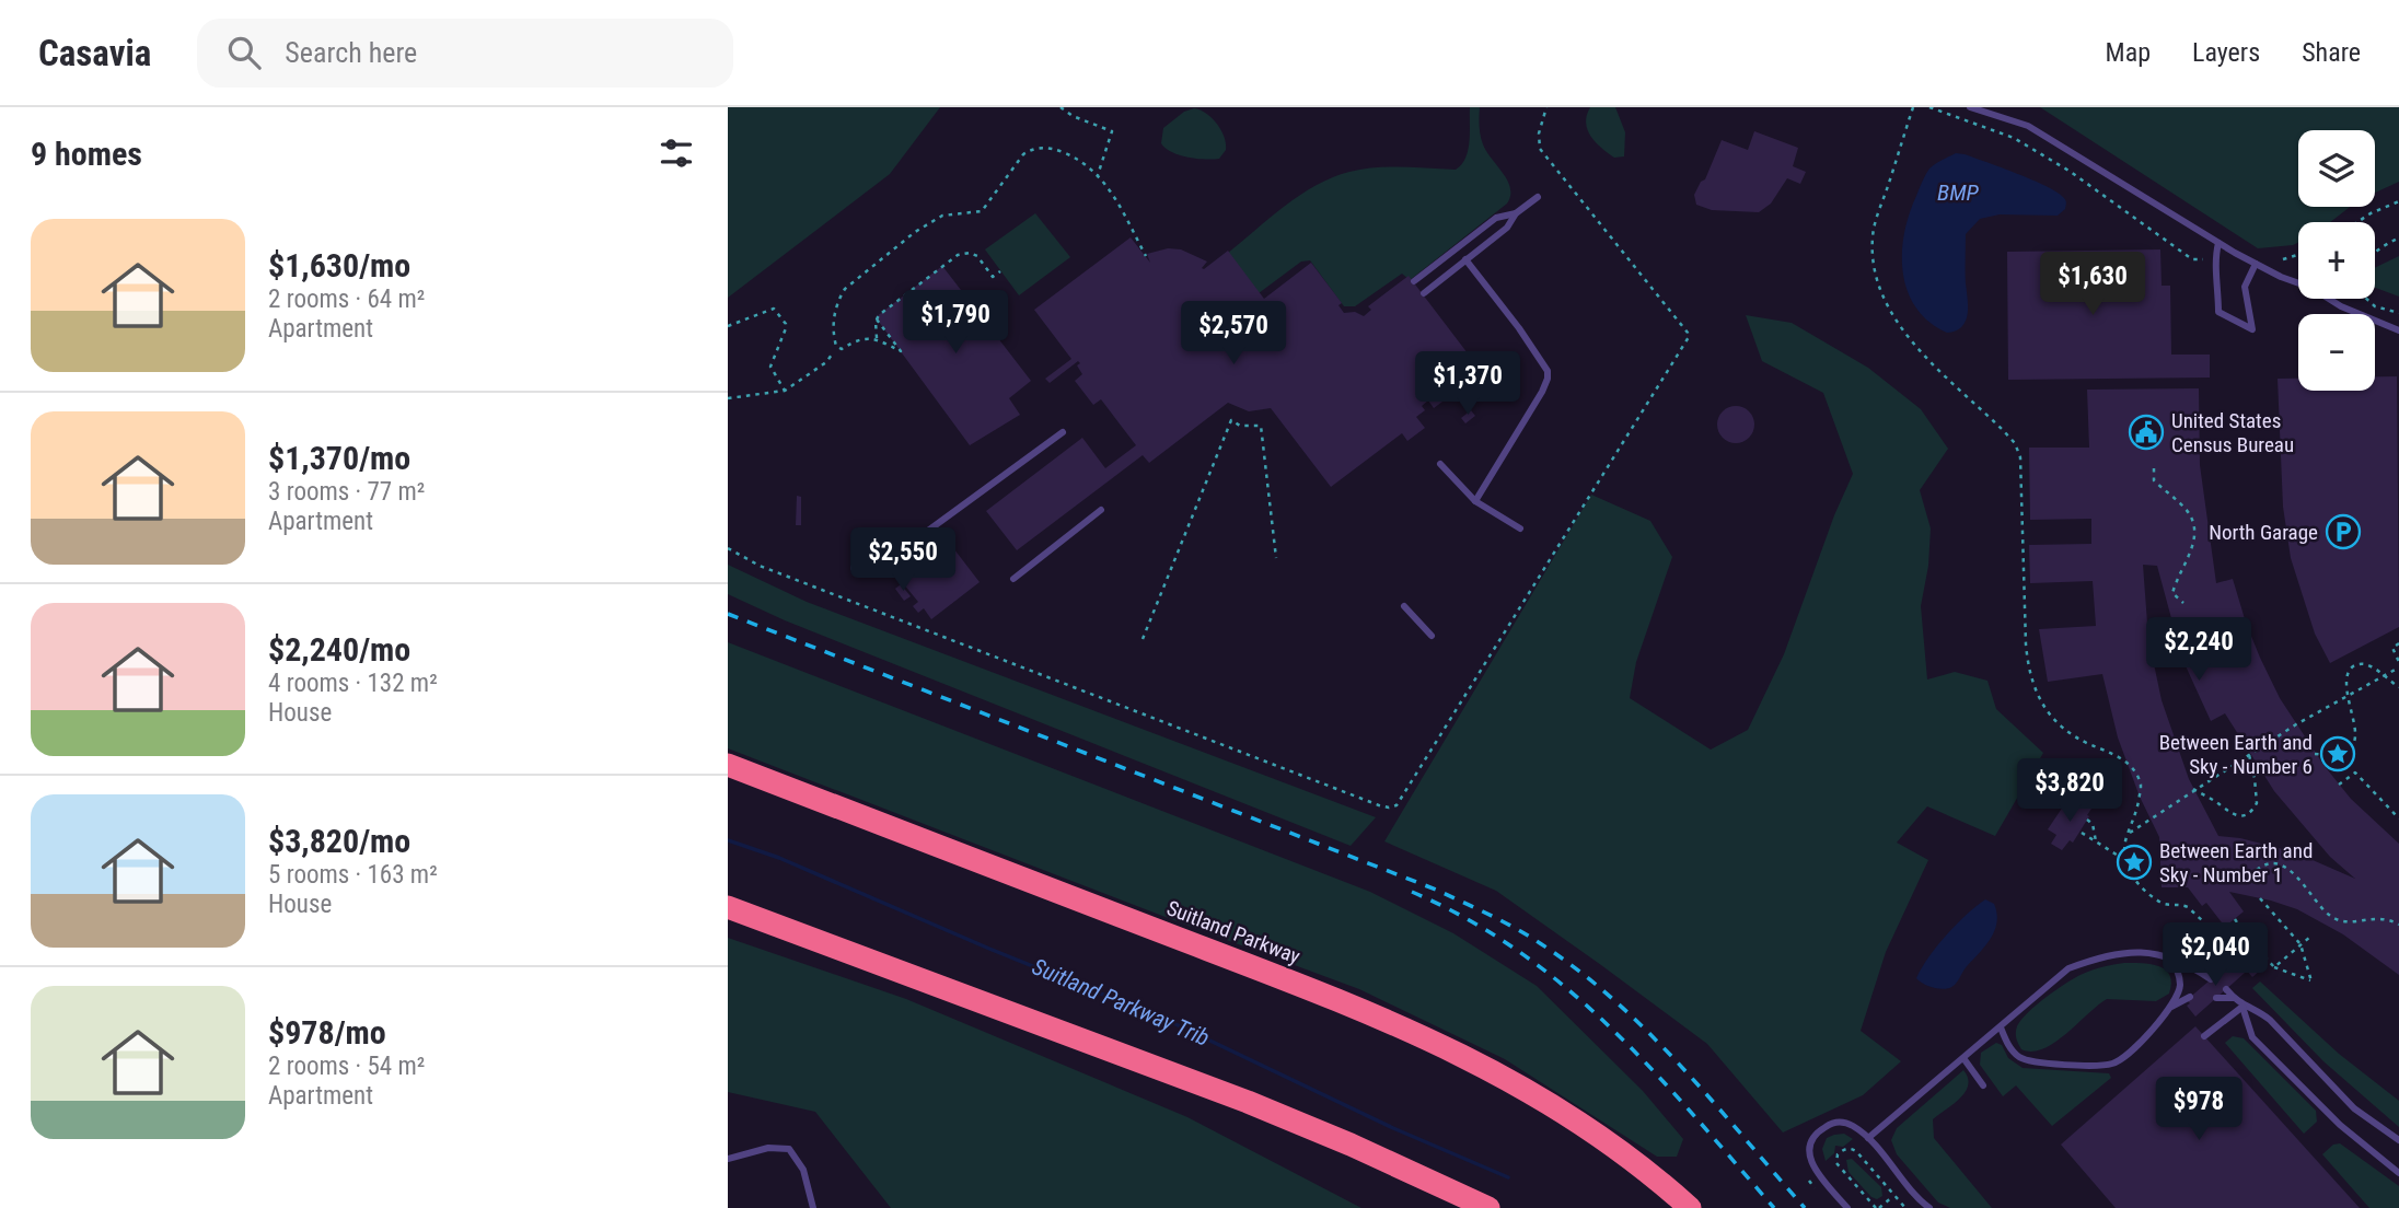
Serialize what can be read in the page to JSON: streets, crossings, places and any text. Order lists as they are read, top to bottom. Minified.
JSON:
{"streets":{"highway":["Suitland Parkway"]},"water":["BMP","Suitland Parkway Trib"],"places":{"public building":["United States Census Bureau"],"parking":["North Garage"],"place":["Between Earth and Sky - Number 6","Between Earth and Sky - Number 1"]},"page":{"header":"Casavia","search":"Search here","nav":["Map","Layers","Share"],"heading":"9 homes","map_buttons":["+","−"],"list":[{"name":"$1,630/mo","note":"2 rooms · 64 m² · Apartment"},{"name":"$1,370/mo","note":"3 rooms · 77 m² · Apartment"},{"name":"$2,240/mo","note":"4 rooms · 132 m² · House"},{"name":"$3,820/mo","note":"5 rooms · 163 m² · House"},{"name":"$978/mo","note":"2 rooms · 54 m² · Apartment"}],"price":["$1,630","$1,790","$2,570","$1,370","$2,550","$2,240","$3,820","$2,040","$978"]}}
